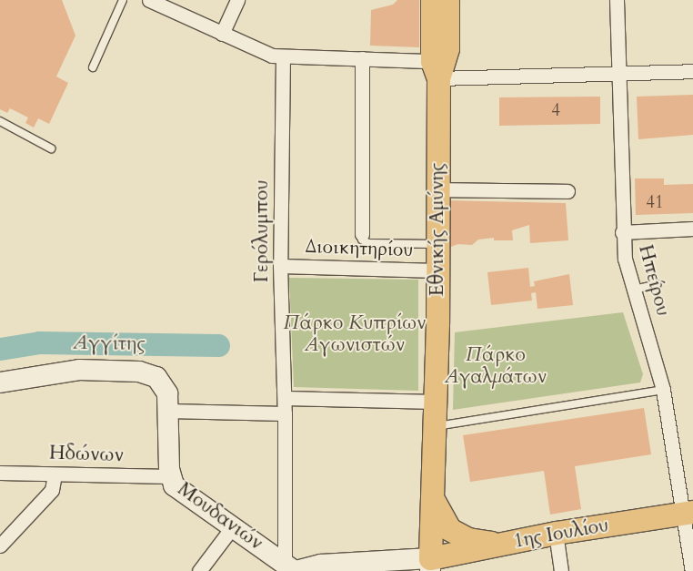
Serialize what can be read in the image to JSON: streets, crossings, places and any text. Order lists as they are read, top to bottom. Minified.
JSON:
{"streets":{"main road":["Εθνικής Αμύνης","1ης Ιουλίου"],"street":["Γερόλυμπου","Διοικητηρίου","Ηπείρου","Ηδώνων","Μουδανιών"]},"crossings":[["Εθνικής Αμύνης","Διοικητηρίου"],["Εθνικής Αμύνης","1ης Ιουλίου"],["Γερόλυμπου","Διοικητηρίου"],["Γερόλυμπου","Μουδανιών"],["Ηπείρου","1ης Ιουλίου"],["Ηδώνων","Μουδανιών"]],"water":["Αγγίτης"],"parks":["Πάρκο Κυπρίων Αγωνιστών","Πάρκο Αγαλμάτων"],"house_numbers":["4","41"]}
